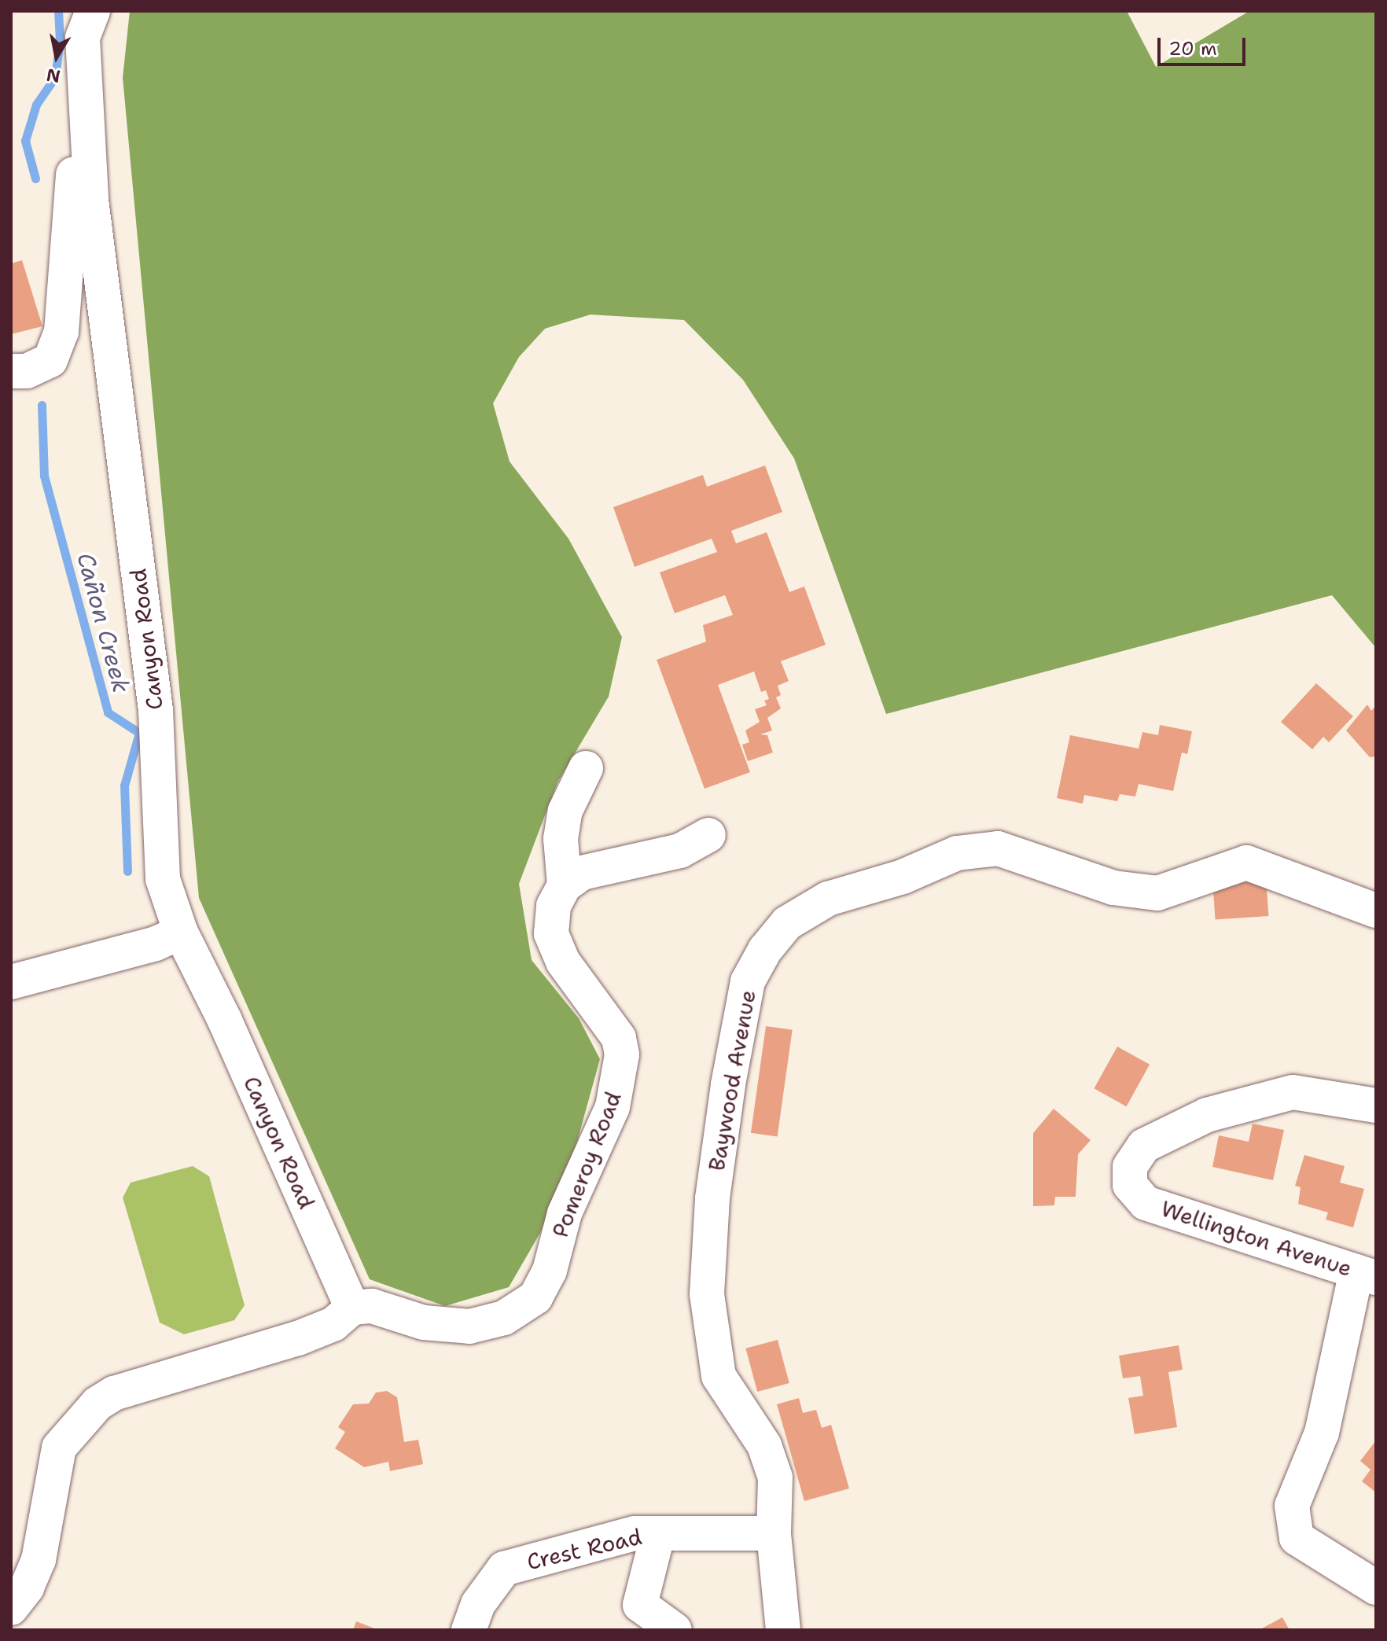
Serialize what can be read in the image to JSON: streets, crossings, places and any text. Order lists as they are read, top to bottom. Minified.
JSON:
{"streets":{"street":["Canyon Road","Baywood Avenue","Pomeroy Road","Wellington Avenue","Crest Road"]},"crossings":[["Canyon Road","Pomeroy Road"],["Baywood Avenue","Crest Road"]],"water":["Cañon Creek"],"scale_bar":"20 m","north":"bottom"}
